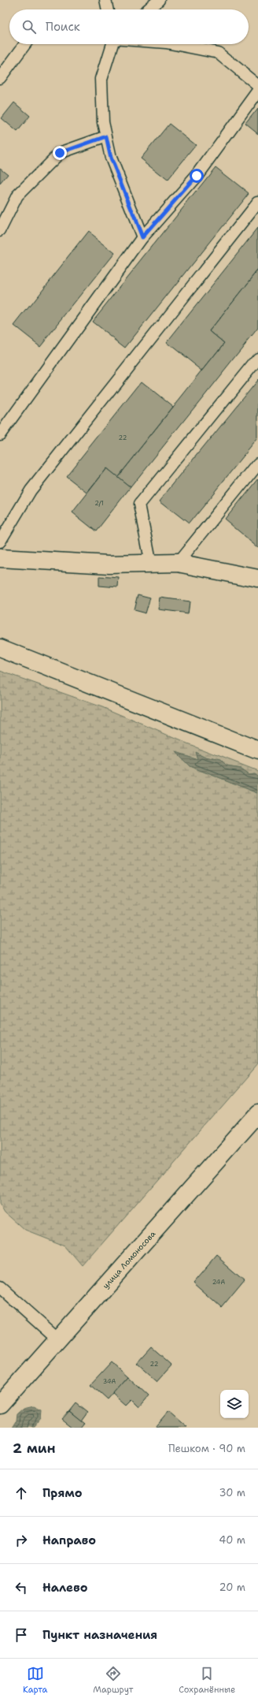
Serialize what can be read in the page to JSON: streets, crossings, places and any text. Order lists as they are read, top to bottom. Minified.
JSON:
{"streets":{"street":["улица Ломоносова"]},"house_numbers":["22","2/1","24А","22","34А"],"page":{"search":"Поиск","heading":["2 мин","Пешком · 90 m"],"list":[["Прямо","30 m"],["Направо","40 m"],["Налево","20 m"],"Пункт назначения"],"nav":["Карта","Маршрут","Сохранённые"]}}
